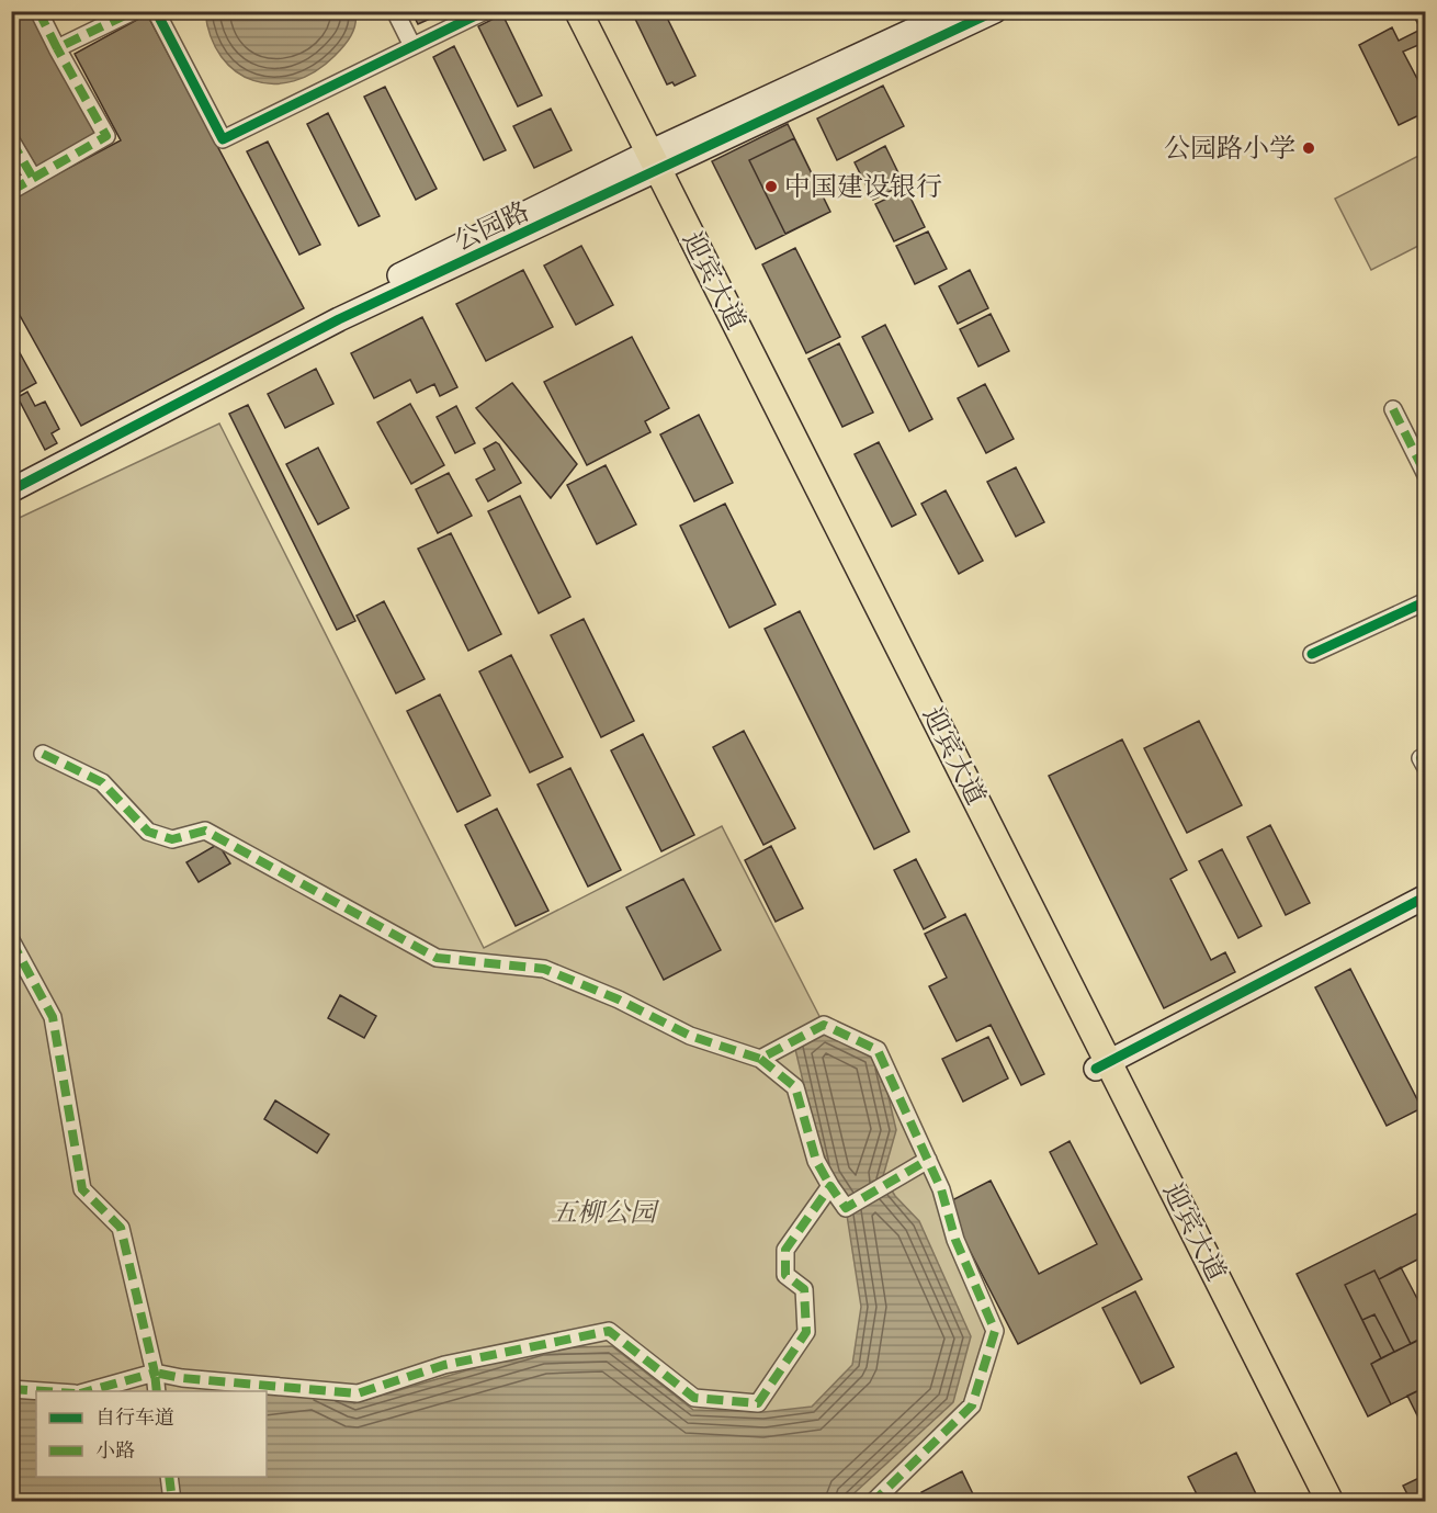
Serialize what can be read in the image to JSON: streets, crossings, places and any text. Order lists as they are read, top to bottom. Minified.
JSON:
{"streets":{"main road":["迎宾大道"],"street":["公园路"]},"crossings":[["公园路","迎宾大道"]],"parks":["五柳公园"],"places":["公园路小学","中国建设银行"],"legend":["自行车道","小路"]}
